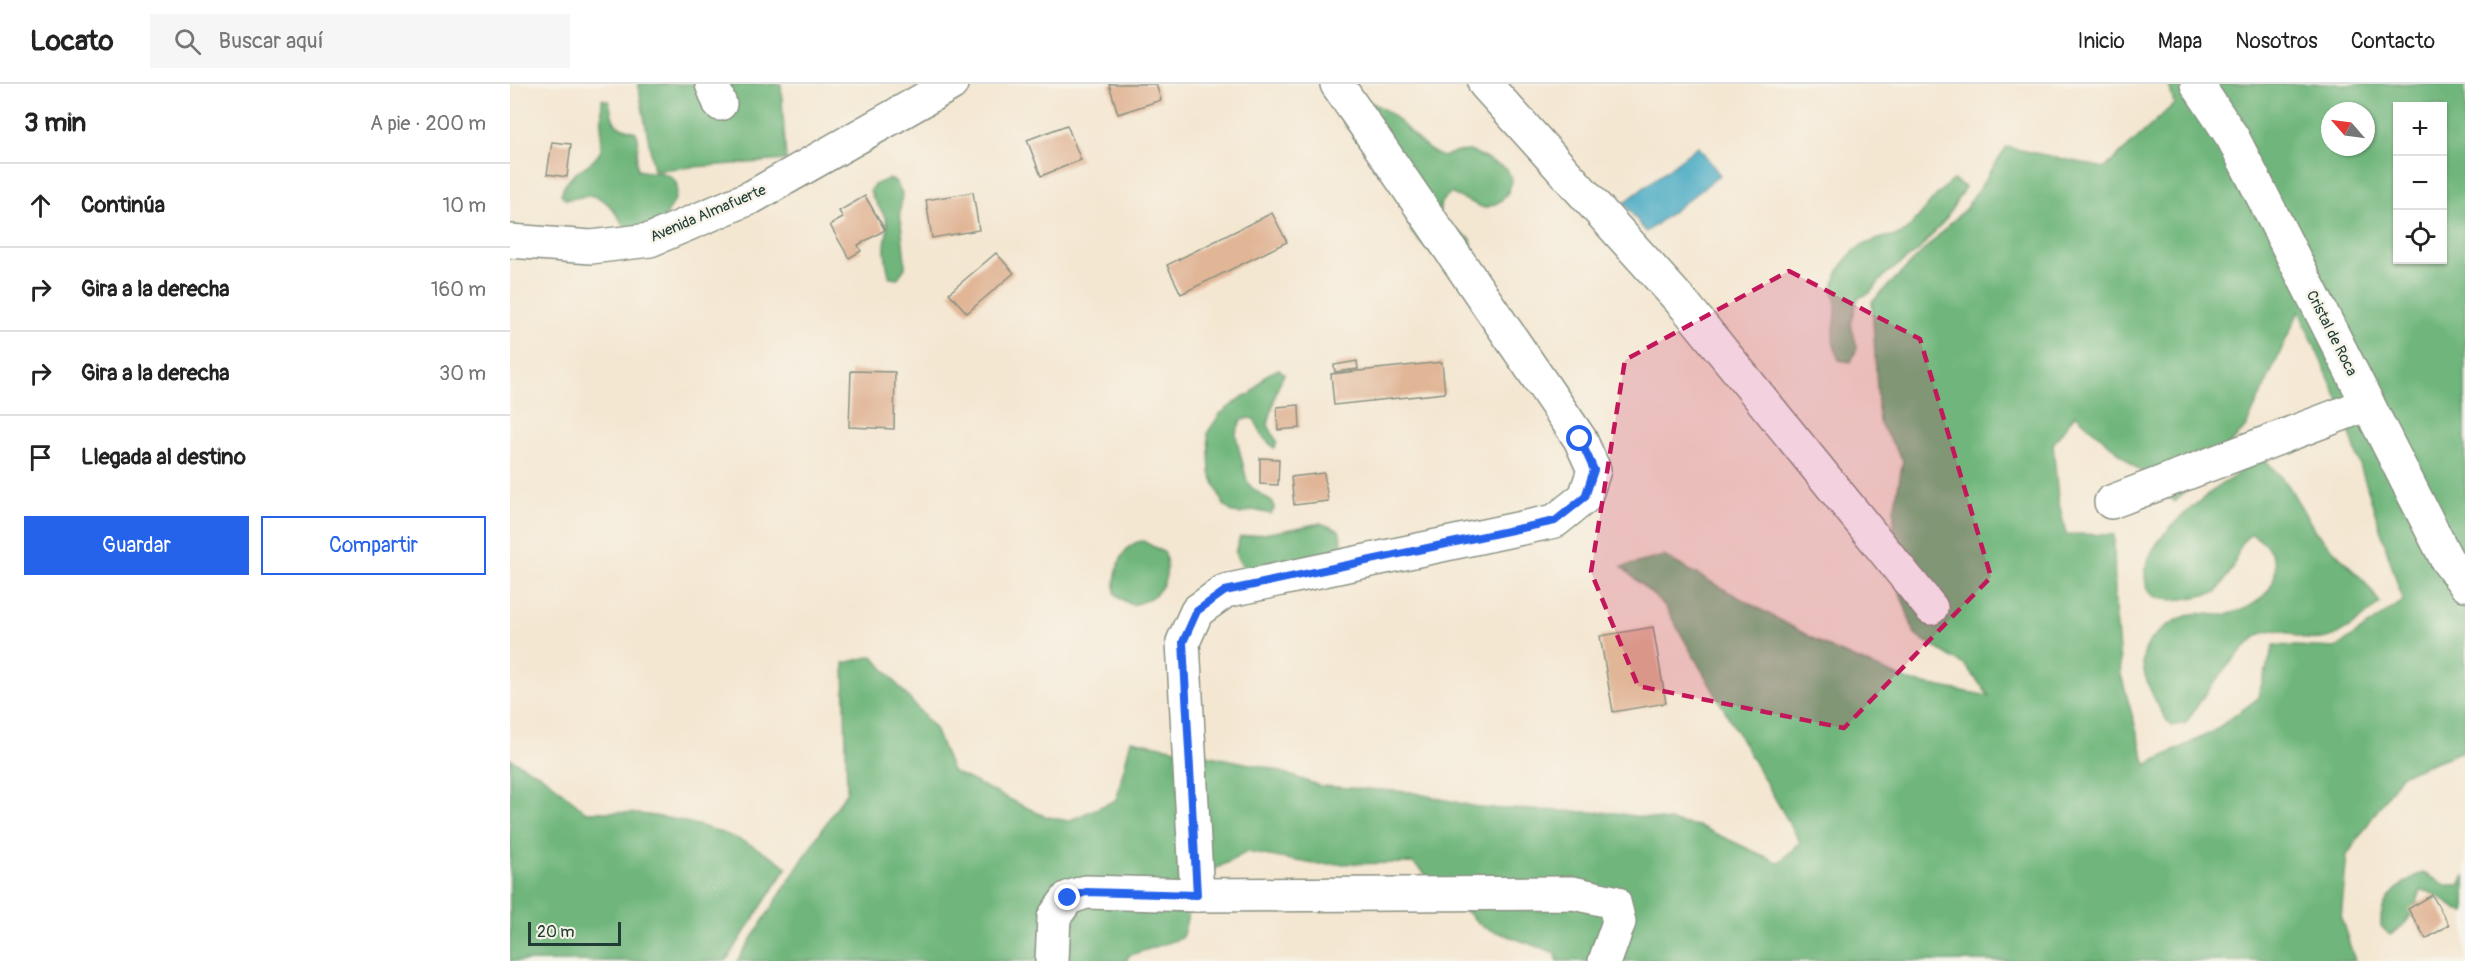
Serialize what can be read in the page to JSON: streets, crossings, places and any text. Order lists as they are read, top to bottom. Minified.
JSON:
{"streets":{"street":["Avenida Almafuerte","Cristal de Roca"]},"scale_bar":"20 m","north":"top left","page":{"header":"Locato","search":"Buscar aquí","nav":["Inicio","Mapa","Nosotros","Contacto"],"heading":["3 min","A pie · 200 m"],"map_buttons":["+","−"],"list":[["Continúa","10 m"],["Gira a la derecha","160 m"],["Gira a la derecha","30 m"],"Llegada al destino"],"buttons":["Guardar","Compartir"],"scale":"20 m"}}
